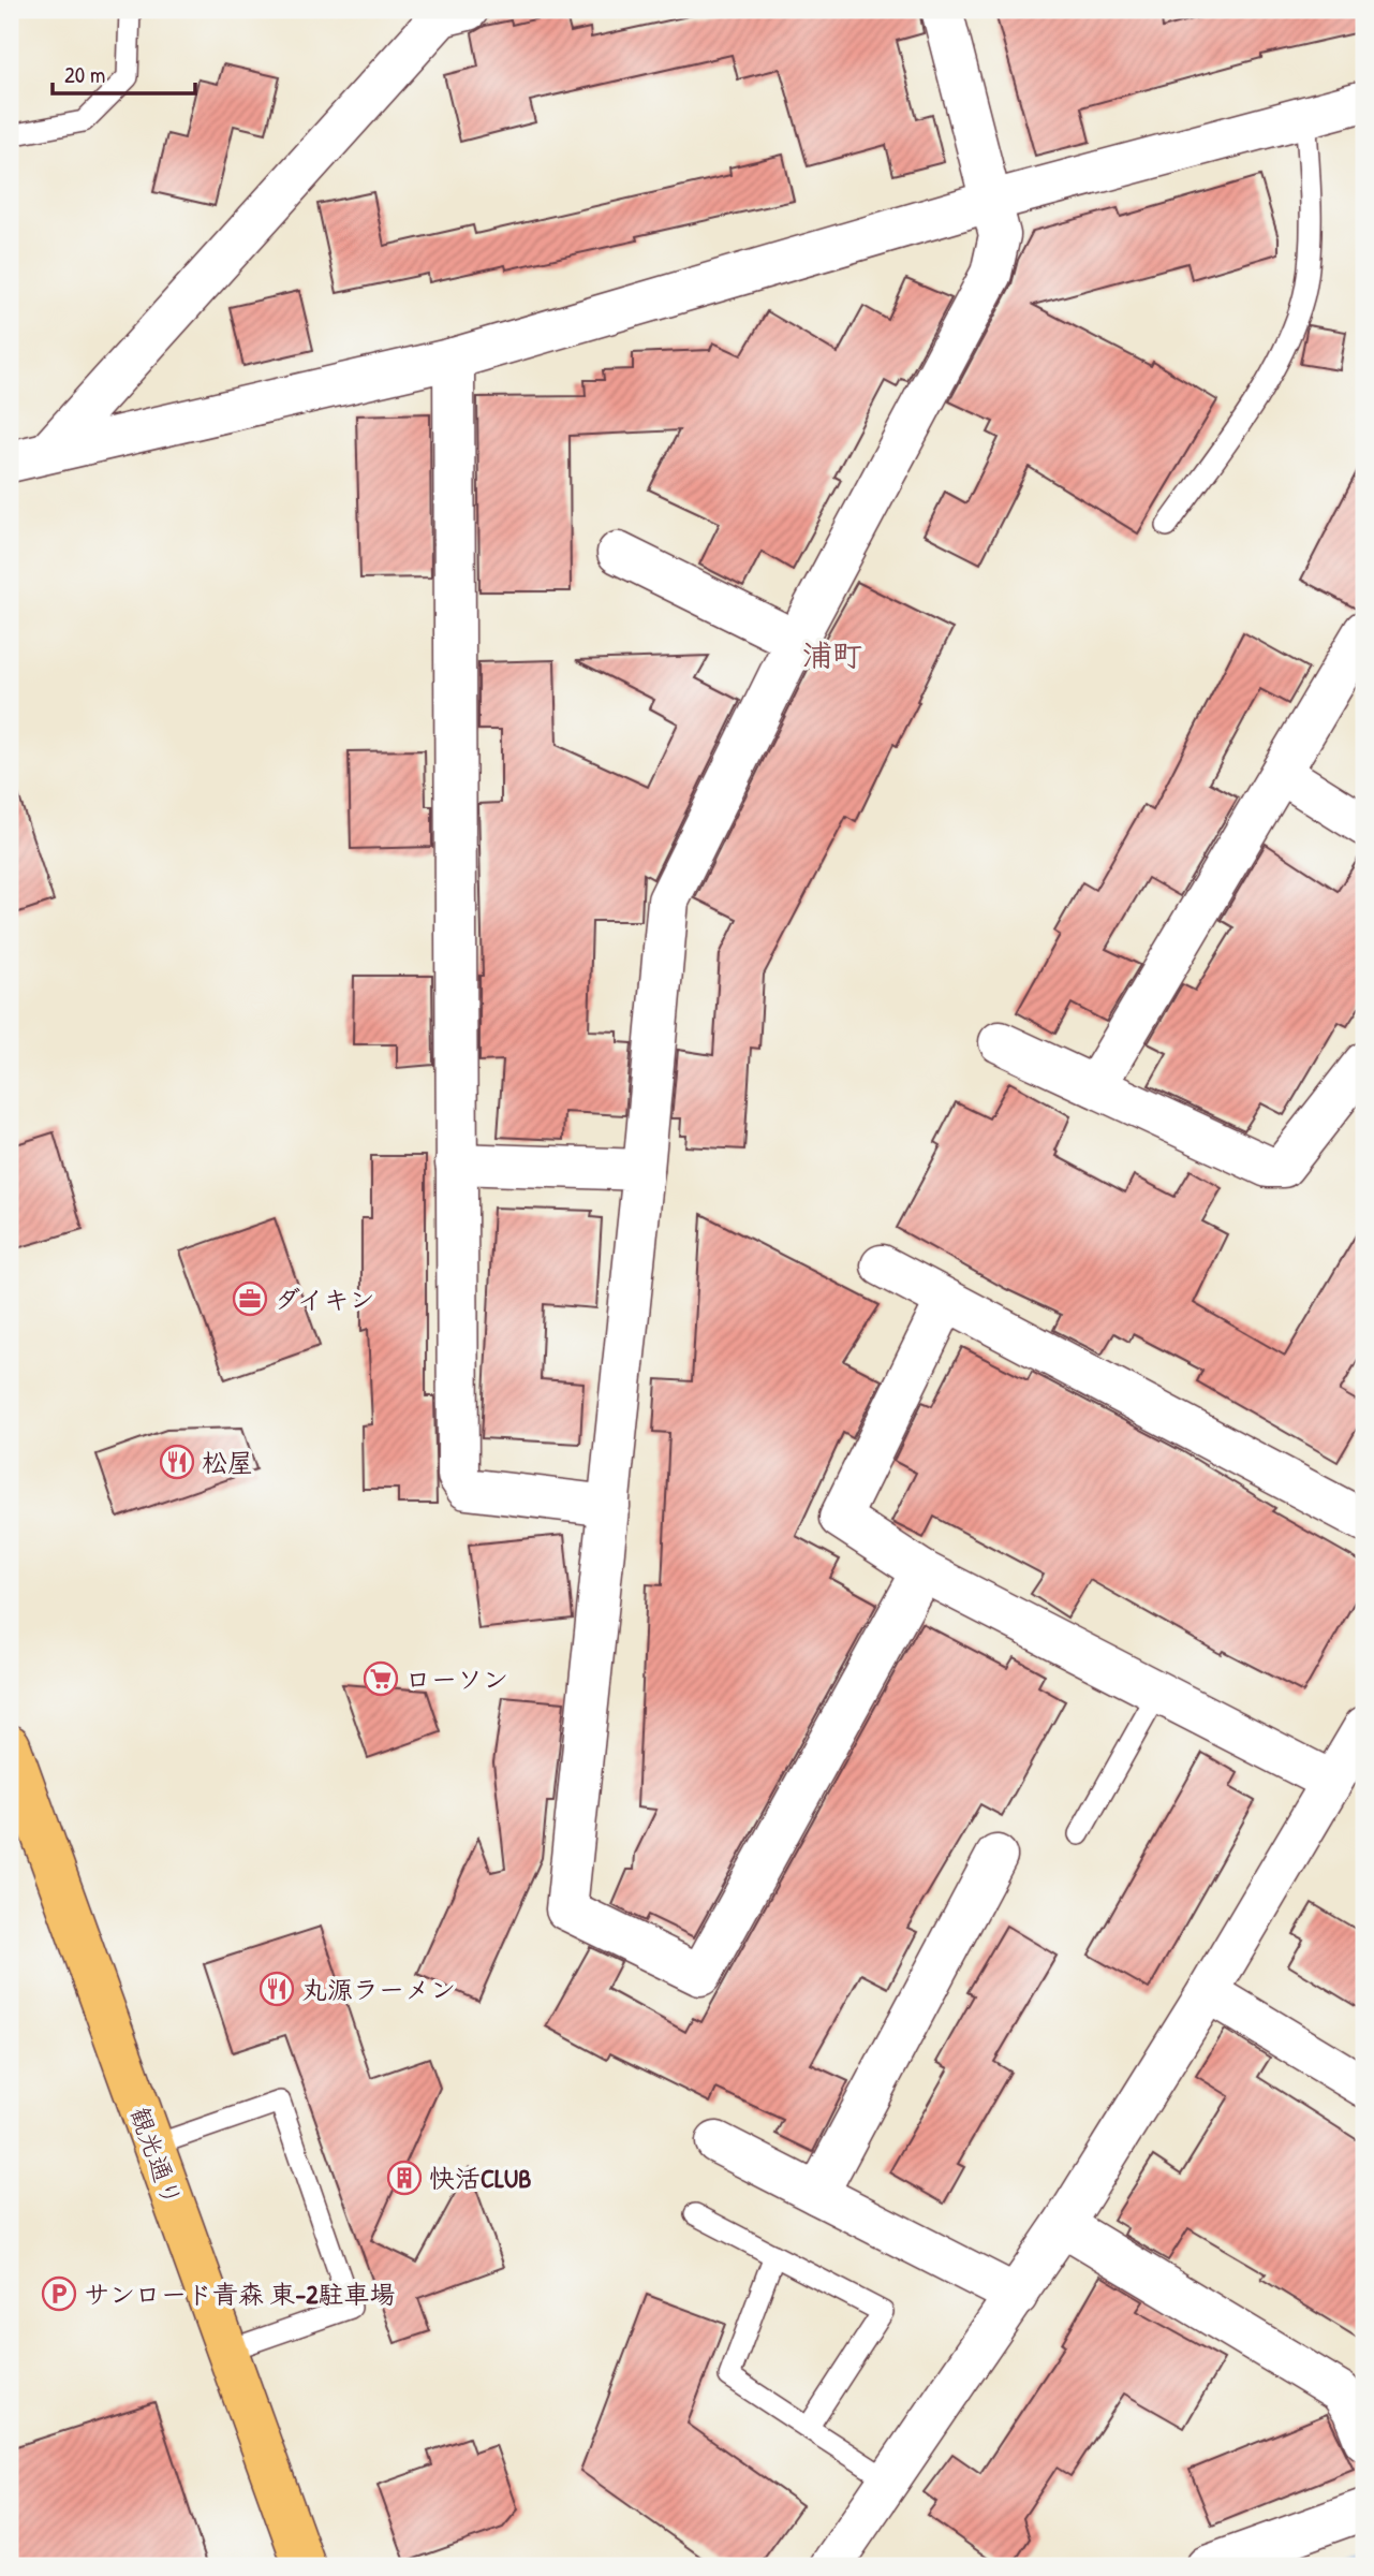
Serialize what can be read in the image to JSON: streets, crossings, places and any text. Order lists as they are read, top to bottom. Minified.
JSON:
{"streets":{"highway":["観光通り"]},"districts":["浦町"],"places":{"office":["ダイキン"],"restaurant":["松屋","丸源ラーメン"],"supermarket":["ローソン"],"building":["快活CLUB"],"parking":["サンロード青森 東-2駐車場"]},"scale_bar":"20 m"}
